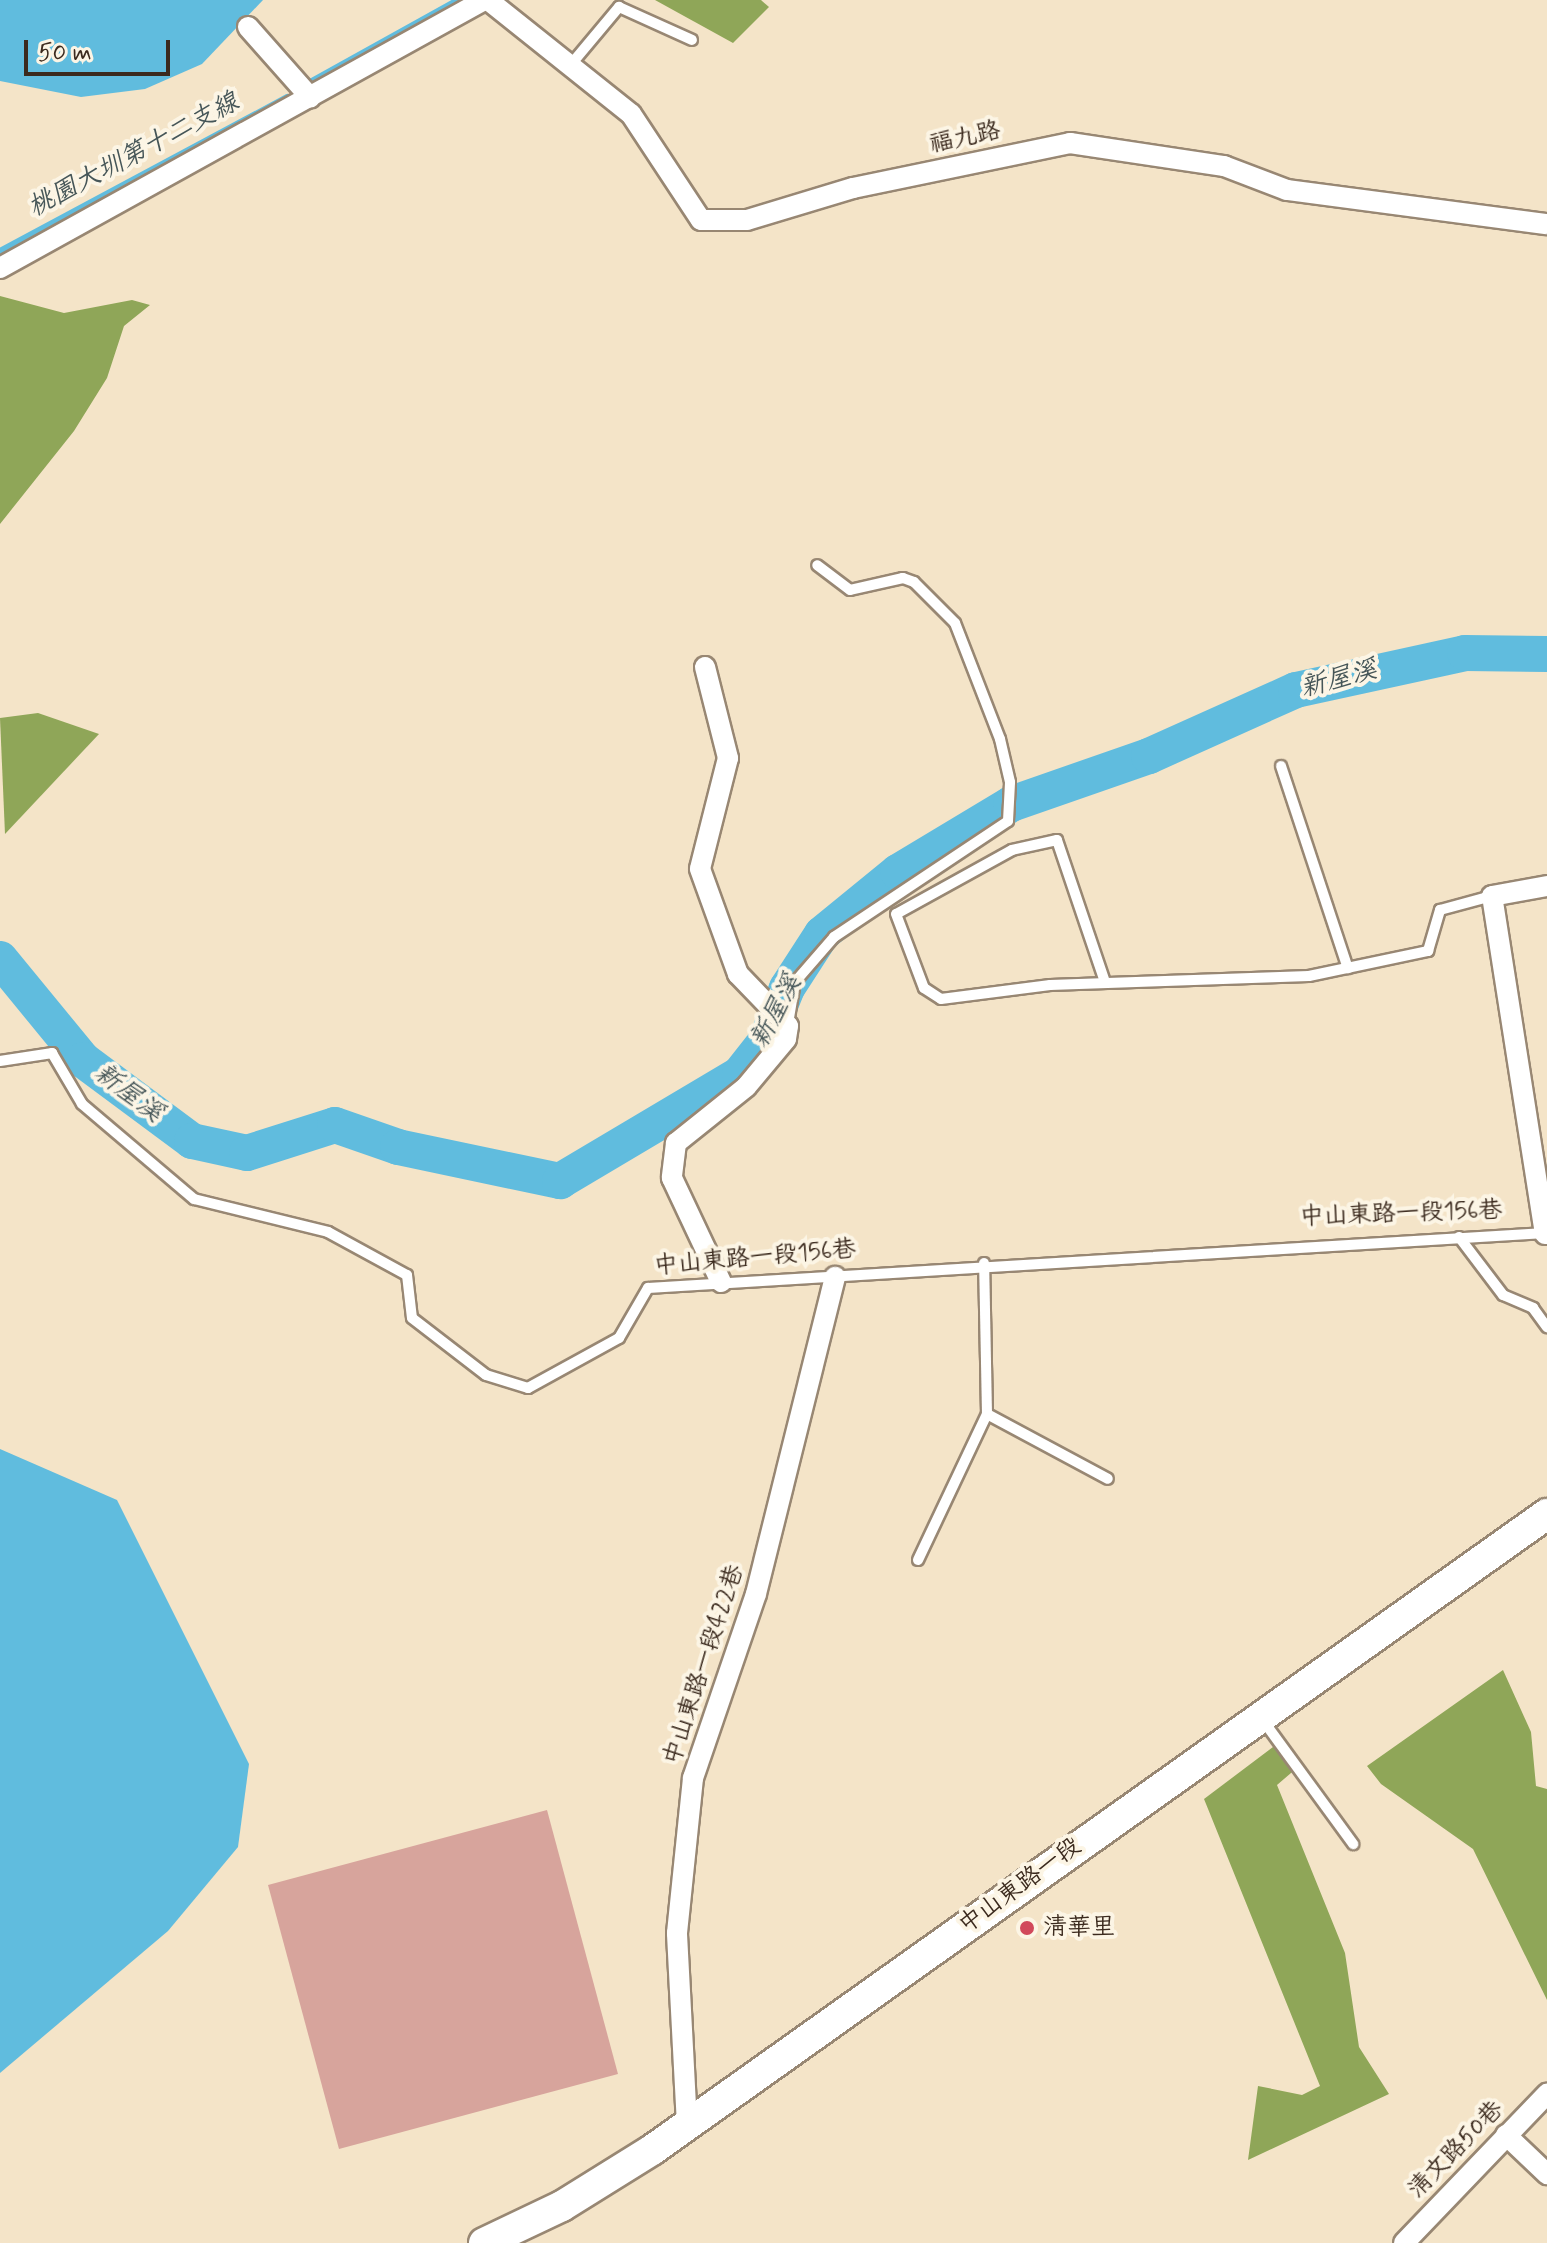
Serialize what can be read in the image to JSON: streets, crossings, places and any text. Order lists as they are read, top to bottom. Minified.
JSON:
{"streets":{"main road":["中山東路一段"],"street":["福九路","中山東路一段422巷","清文路50巷"],"lane":["中山東路一段156巷"]},"crossings":[["中山東路一段156巷","中山東路一段422巷"],["中山東路一段422巷","中山東路一段"]],"water":["桃園大圳第十二支線","新屋溪"],"places":["清華里"],"scale_bar":"50 m"}
